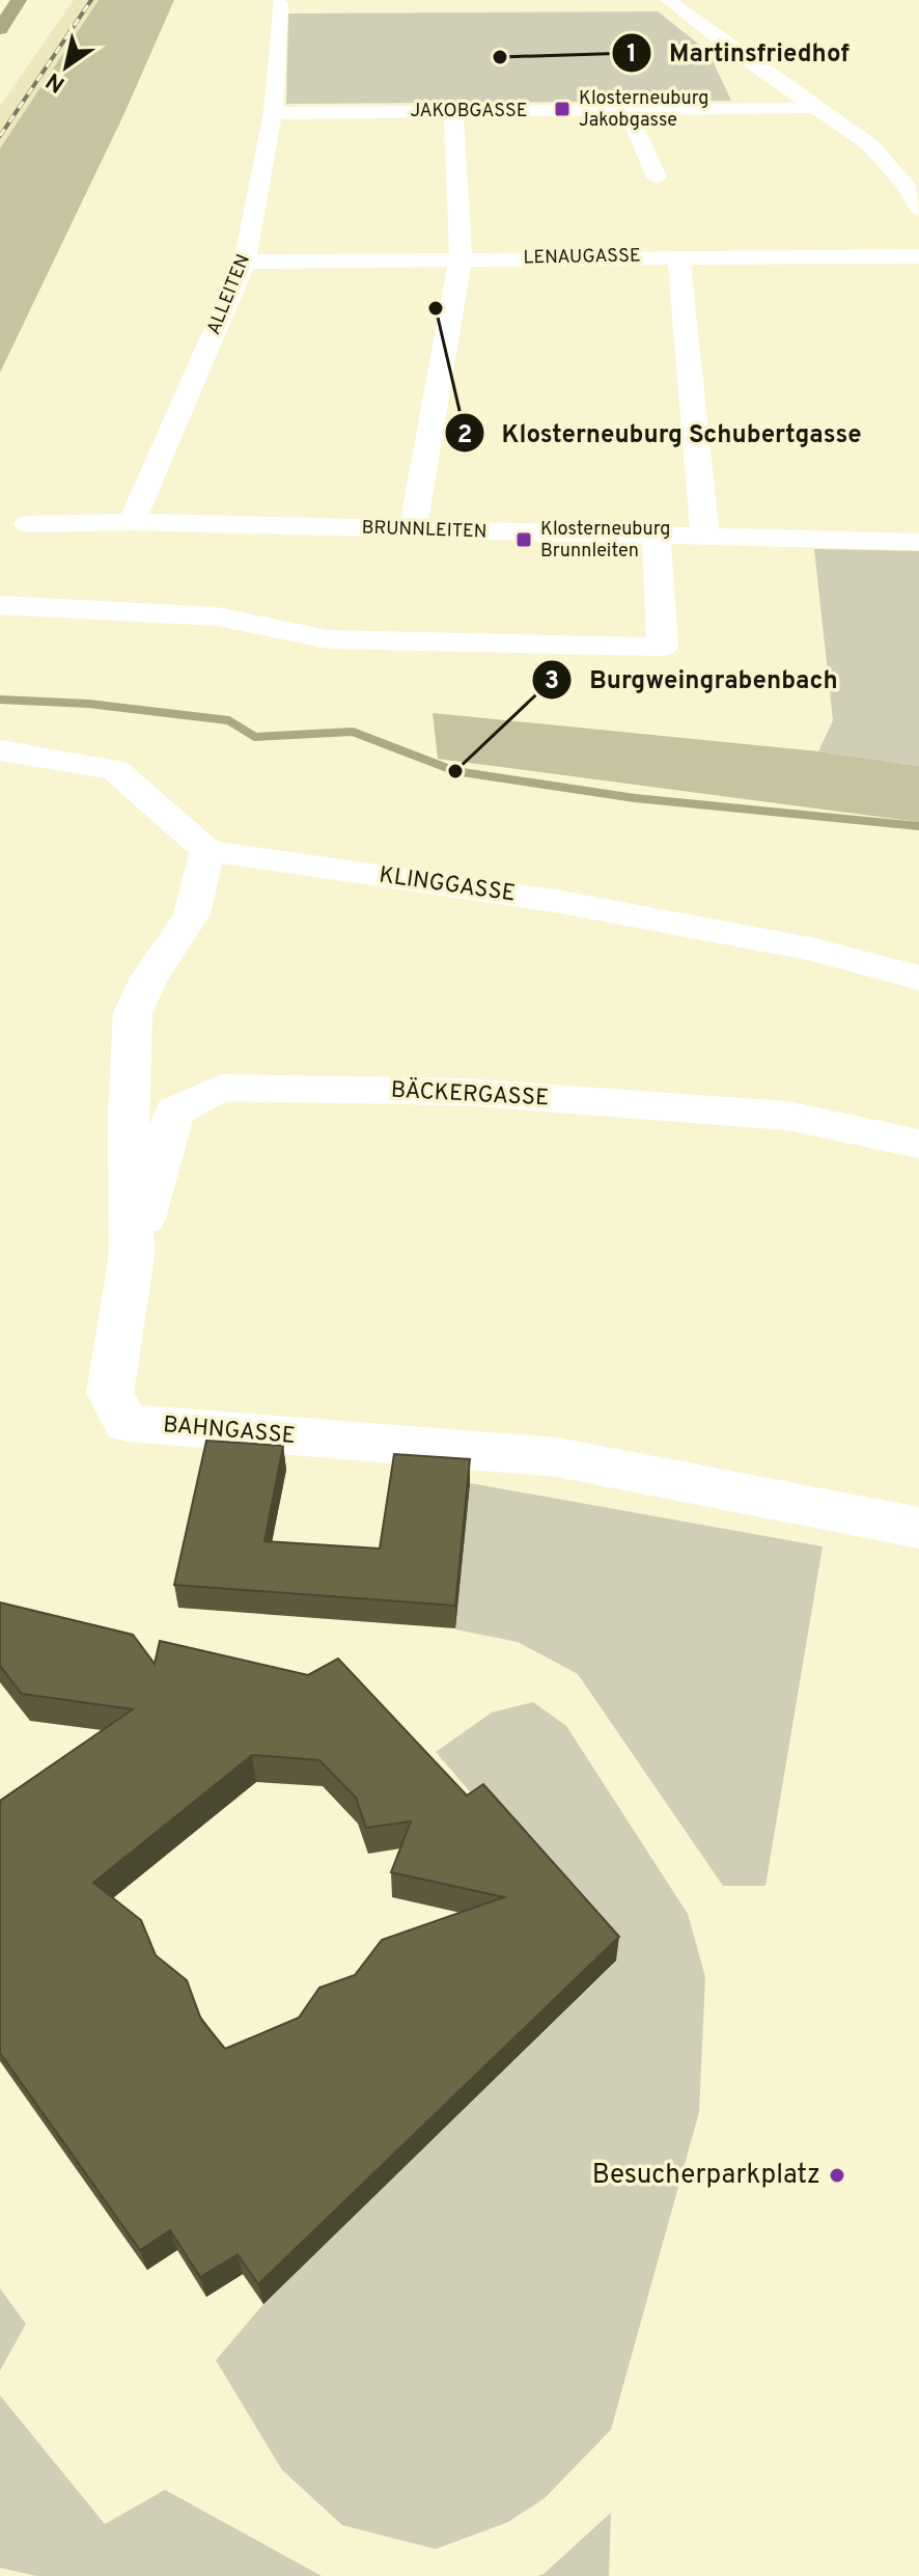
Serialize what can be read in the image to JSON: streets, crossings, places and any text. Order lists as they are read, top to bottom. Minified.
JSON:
{"streets":{"street":["JAKOBGASSE","LENAUGASSE","ALLEITEN","BRUNNLEITEN","KLINGGASSE","BÄCKERGASSE","BAHNGASSE"]},"crossings":[["JAKOBGASSE","ALLEITEN"],["LENAUGASSE","ALLEITEN"],["ALLEITEN","BRUNNLEITEN"],["KLINGGASSE","BAHNGASSE"],["BÄCKERGASSE","BAHNGASSE"]],"places":{"other":["Martinsfriedhof","Klosterneuburg Schubertgasse","Burgweingrabenbach","Besucherparkplatz"],"transit":["Klosterneuburg Jakobgasse","Klosterneuburg Brunnleiten"]},"north":"bottom left"}
